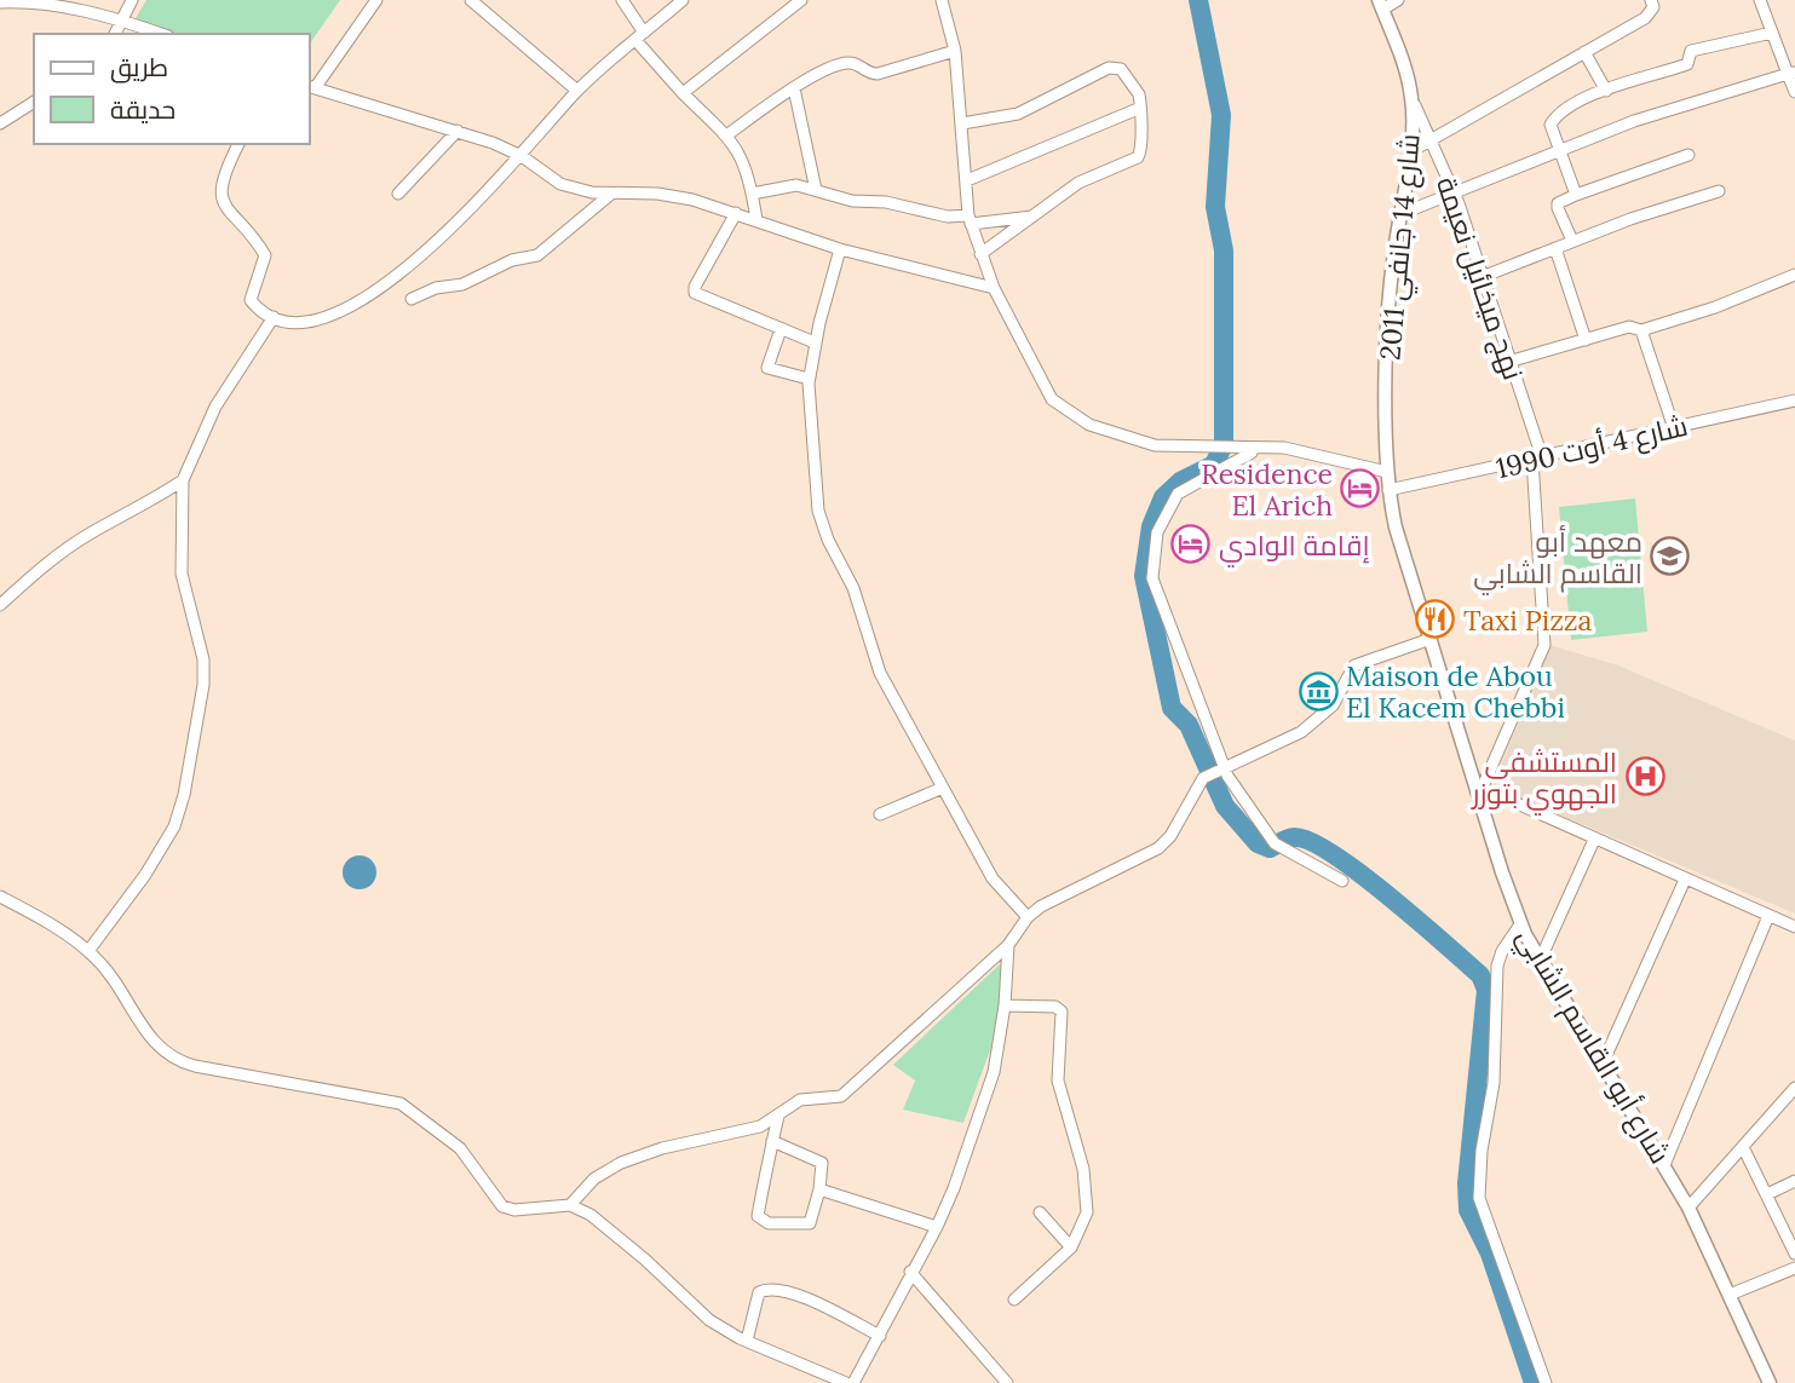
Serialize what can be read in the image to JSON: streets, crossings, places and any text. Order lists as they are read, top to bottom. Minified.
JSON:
{"streets":{"main road":["شارع 14 جانفي 2011","شارع أبو القاسم الشابي"],"street":["نهج ميخائيل نعيمة","شارع 4 أوت 1990"]},"crossings":[["شارع 14 جانفي 2011","نهج ميخائيل نعيمة"],["شارع 14 جانفي 2011","شارع 4 أوت 1990"],["شارع 14 جانفي 2011","شارع أبو القاسم الشابي"],["نهج ميخائيل نعيمة","شارع 4 أوت 1990"],["نهج ميخائيل نعيمة","شارع أبو القاسم الشابي"],["شارع 4 أوت 1990","شارع أبو القاسم الشابي"]],"places":{"hotel":["Residence El Arich","إقامة الوادي"],"school or university":["معهد أبو القاسم الشابي"],"restaurant":["Taxi Pizza"],"museum":["Maison de Abou El Kacem Chebbi"],"hospital":["المستشفى الجهوي بتوزر"]},"legend":["طريق","حديقة"]}
